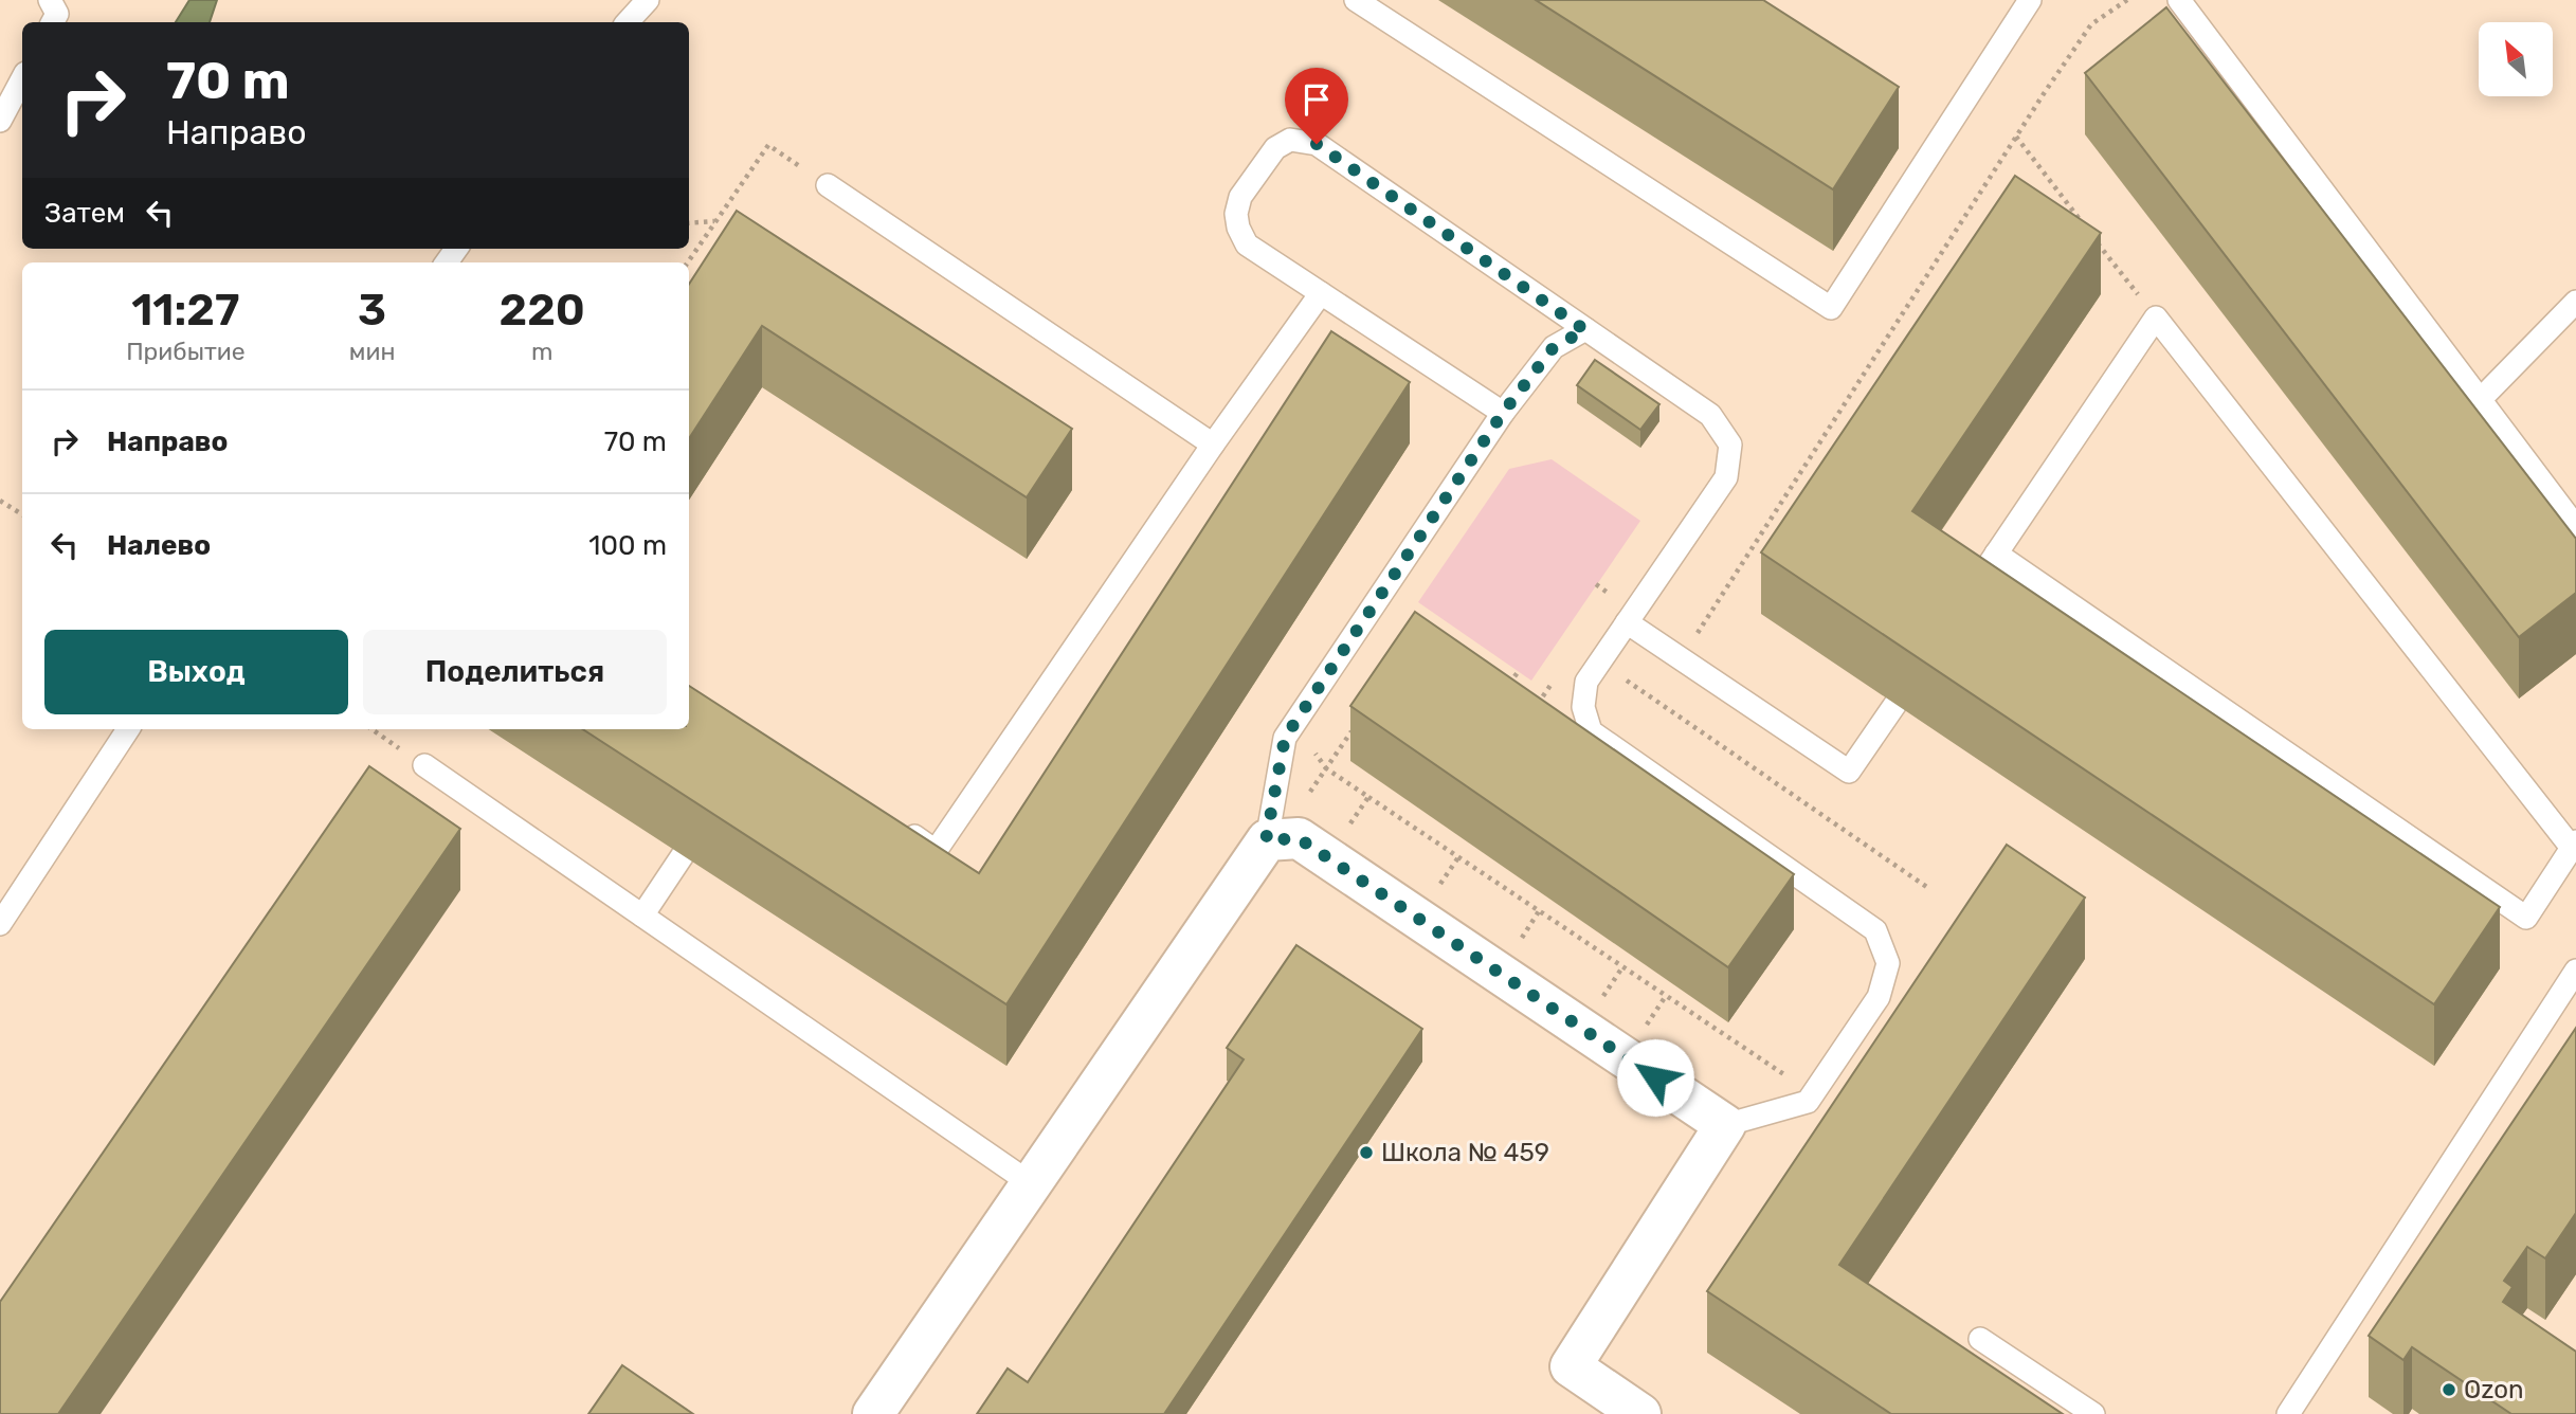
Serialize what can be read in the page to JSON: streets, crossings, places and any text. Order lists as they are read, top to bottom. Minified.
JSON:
{"places":["Школа № 459","Ozon"],"north":"top left","page":{"turn":["70 m","Направо"],"then":"Затем","eta":["11:27","Прибытие","3","мин","220","m"],"list":[{"name":"Направо","value":"70 m"},{"name":"Налево","value":"100 m"}],"buttons":["Выход","Поделиться"]}}
